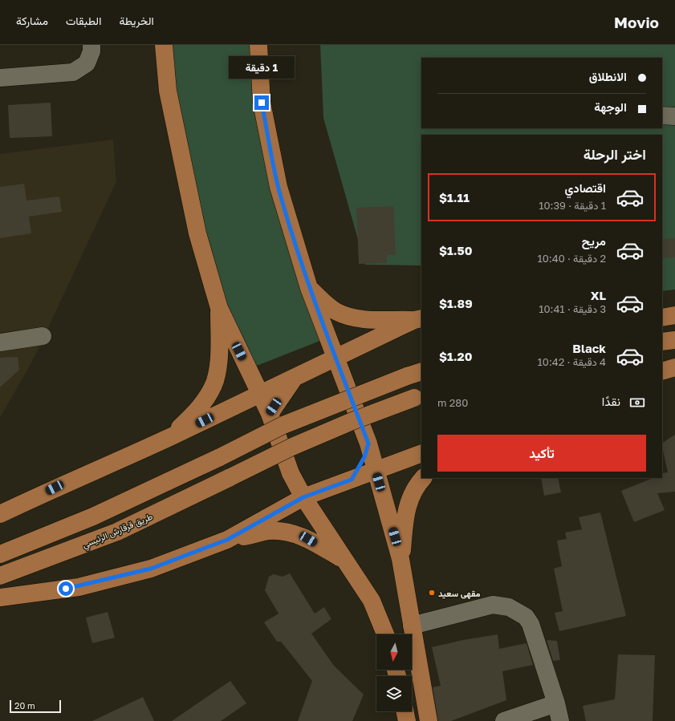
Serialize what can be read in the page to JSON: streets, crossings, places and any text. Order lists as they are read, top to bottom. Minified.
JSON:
{"streets":{"main road":["طريق قرقارش الرئيسي"]},"places":["مقهى سعيد"],"scale_bar":"20 m","north":"bottom","page":{"header":"Movio","nav":["الخريطة","الطبقات","مشاركة"],"bubble":"1 دقيقة","banner":["الانطلاق","الوجهة"],"heading":"اختر الرحلة","list":[{"name":"اقتصادي","note":"1 دقيقة · 10:39","value":"$1.11"},{"name":"مريح","note":"2 دقيقة · 10:40","value":"$1.50"},{"name":"XL","note":"3 دقيقة · 10:41","value":"$1.89"},{"name":"Black","note":"4 دقيقة · 10:42","value":"$1.20"}],"pay":["نقدًا","280 m"],"buttons":"تأكيد","scale":"20 m"}}
